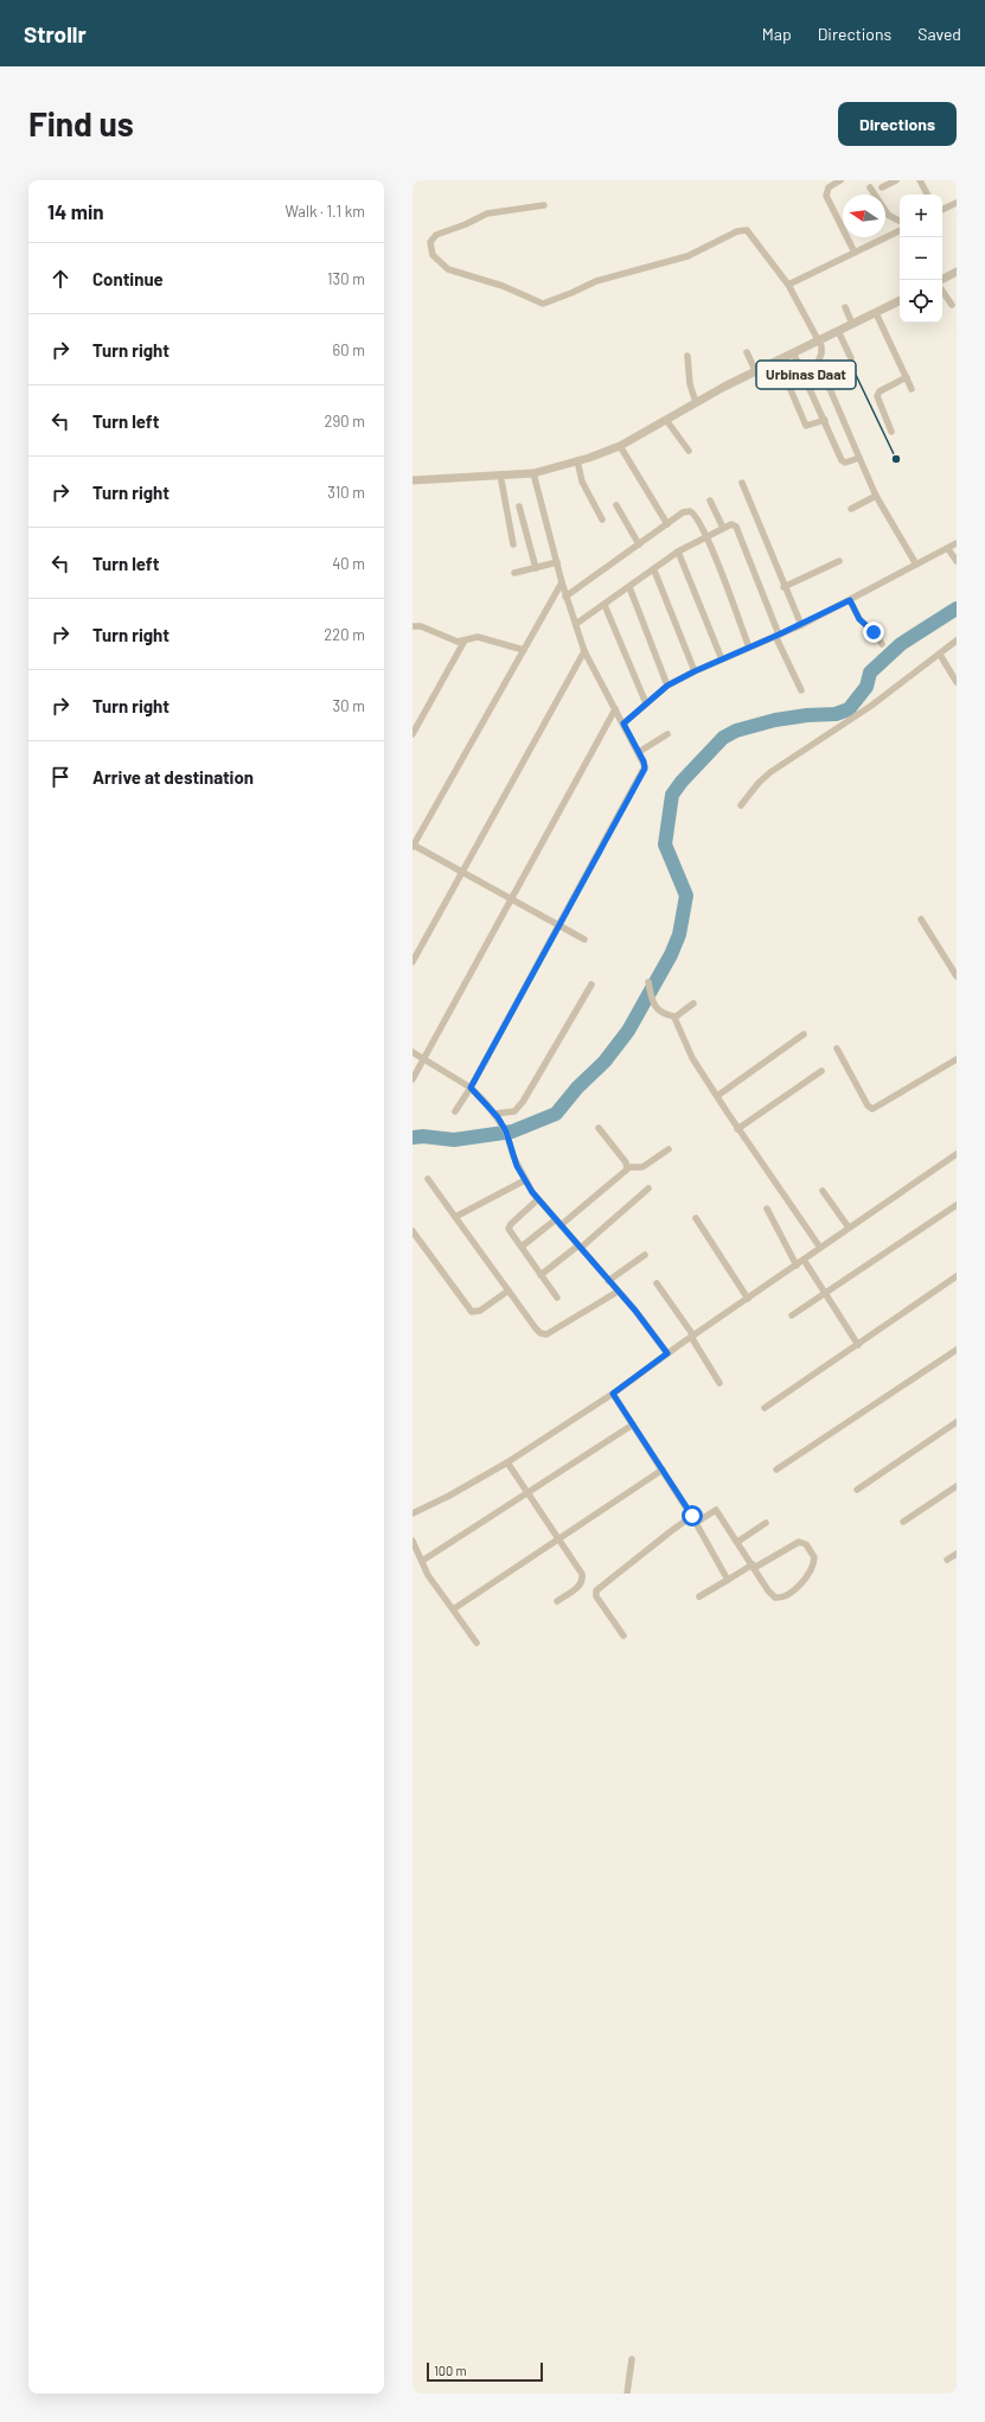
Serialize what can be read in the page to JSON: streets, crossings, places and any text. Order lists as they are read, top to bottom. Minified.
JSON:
{"places":["Urbinas Daat"],"scale_bar":"100 m","north":"left","page":{"header":"Strollr","nav":["Map","Directions","Saved"],"buttons":"Directions","title":"Find us","heading":["14 min","Walk · 1.1 km"],"map_buttons":["+","−"],"list":[["Continue","130 m"],["Turn right","60 m"],["Turn left","290 m"],["Turn right","310 m"],["Turn left","40 m"],["Turn right","220 m"],["Turn right","30 m"],"Arrive at destination"],"scale":"100 m"}}
